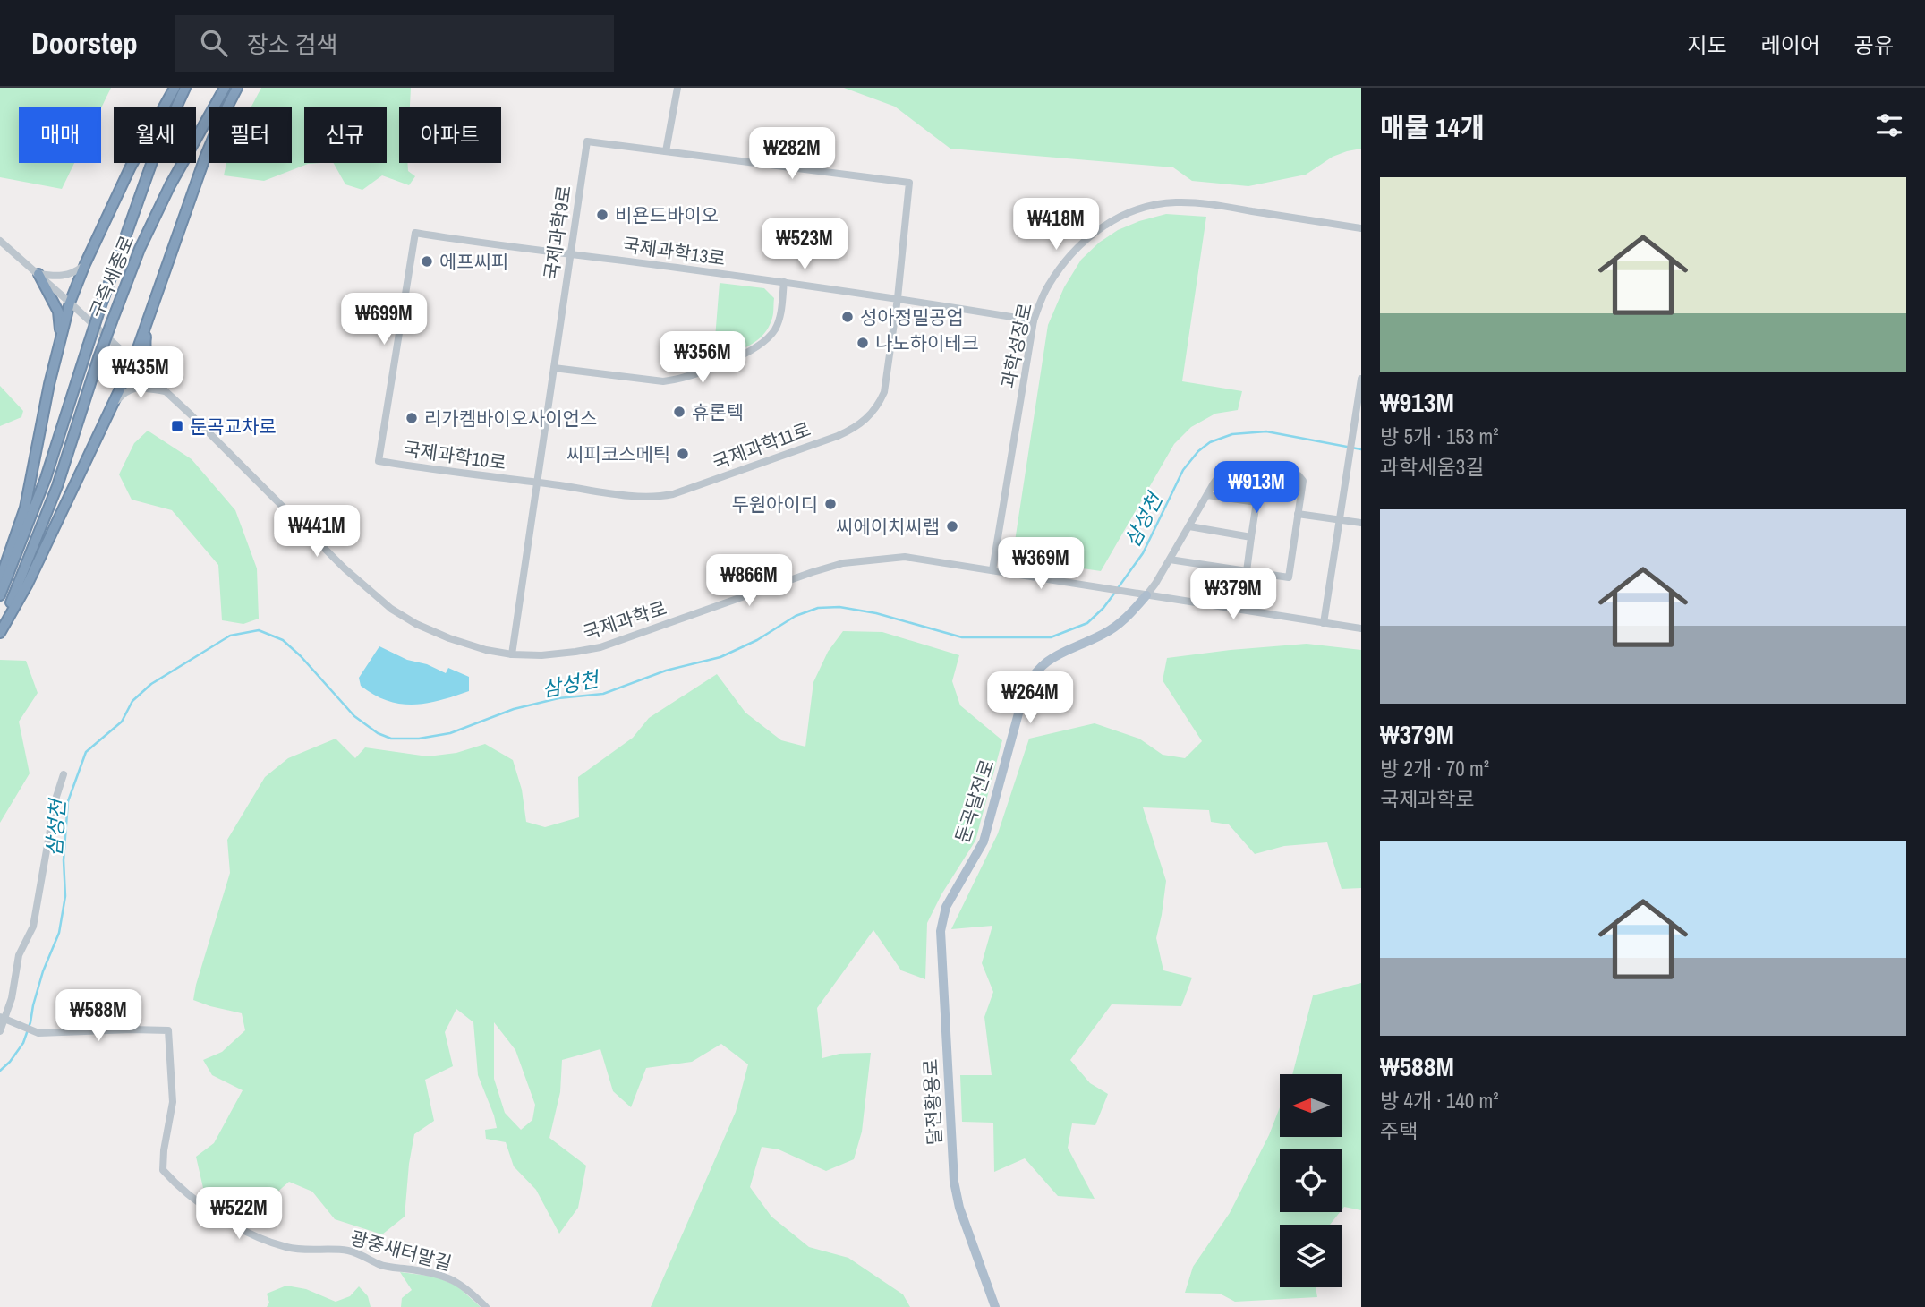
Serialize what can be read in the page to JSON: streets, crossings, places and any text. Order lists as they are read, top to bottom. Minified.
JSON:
{"streets":{"highway":["구즉세종로"],"main road":["둔곡달전로","달전황용로"],"street":["국제과학9로","국제과학13로","과학성장로","국제과학11로","국제과학10로","국제과학로","광중새터말길"]},"crossings":[["국제과학9로","국제과학13로"],["국제과학9로","국제과학11로"],["국제과학9로","국제과학10로"],["국제과학9로","국제과학로"],["국제과학13로","과학성장로"],["국제과학13로","국제과학11로"],["국제과학13로","국제과학10로"],["과학성장로","국제과학로"],["국제과학11로","국제과학10로"],["국제과학로","둔곡달전로"],["둔곡달전로","달전황용로"]],"water":["삼성천"],"places":{"other":["비욘드바이오","에프씨피","성아정밀공업","나노하이테크","휴론텍","리가켐바이오사이언스","씨피코스메틱","두원아이디","씨에이치씨랩"],"transit":["둔곡교차로"]},"north":"left","page":{"header":"Doorstep","search":"장소 검색","nav":["지도","레이어","공유"],"heading":"매물 14개","chip":["매매","월세","필터","신규","아파트"],"price":["₩282M","₩418M","₩523M","₩699M","₩356M","₩435M","₩913M","₩441M","₩369M","₩866M","₩379M","₩264M","₩588M","₩522M"],"list":[{"name":"₩913M","note":"방 5개 · 153 m² · 과학세움3길"},{"name":"₩379M","note":"방 2개 · 70 m² · 국제과학로"},{"name":"₩588M","note":"방 4개 · 140 m² · 주택"}]}}
